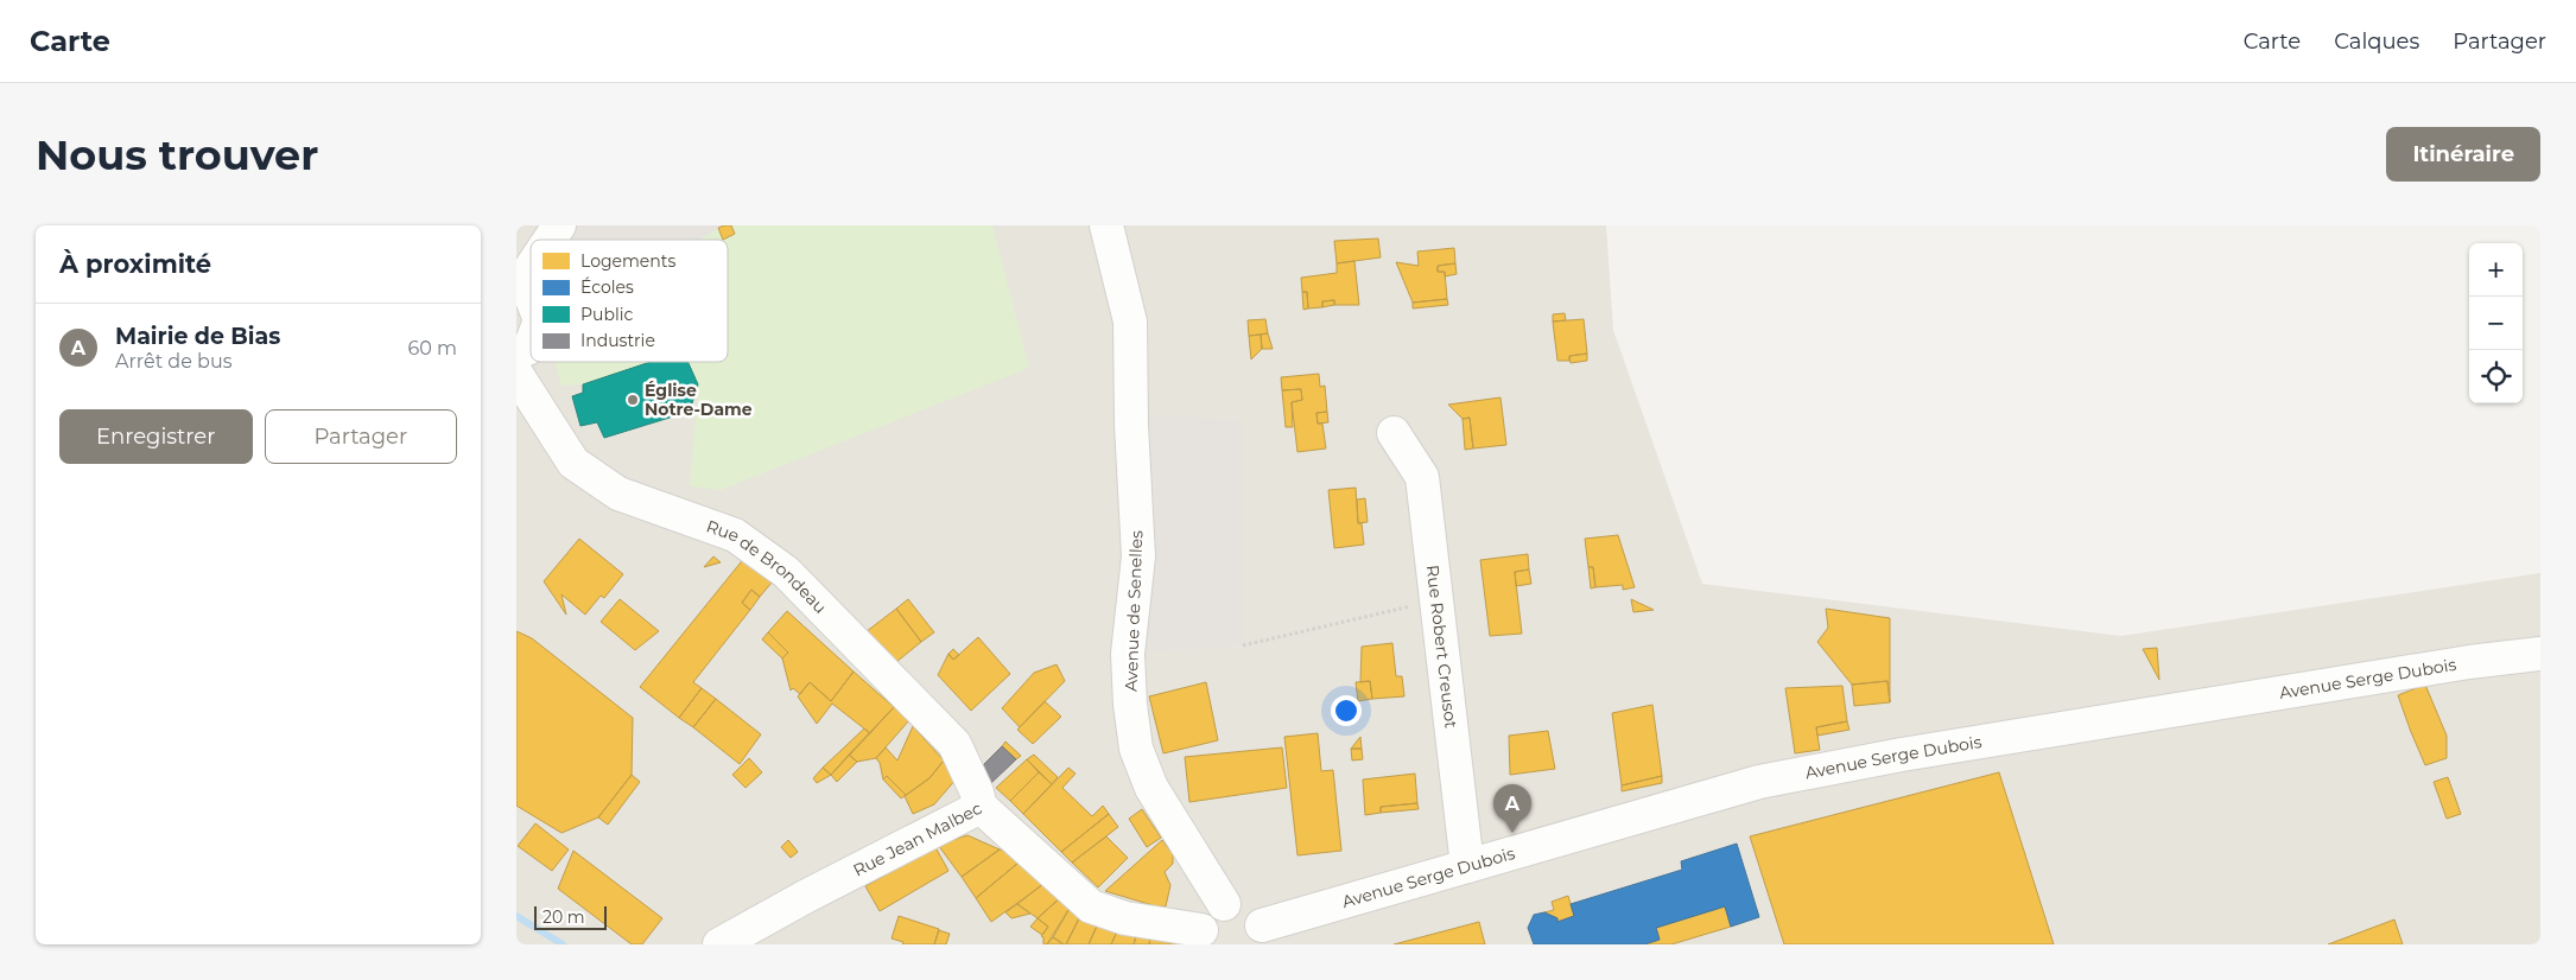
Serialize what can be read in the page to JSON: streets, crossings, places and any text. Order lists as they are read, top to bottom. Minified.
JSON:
{"streets":{"street":["Rue de Brondeau","Avenue de Senelles","Rue Robert Creusot","Avenue Serge Dubois","Rue Jean Malbec"]},"crossings":[["Rue de Brondeau","Rue Jean Malbec"],["Rue Robert Creusot","Avenue Serge Dubois"]],"places":["Église Notre-Dame"],"legend":["Logements","Écoles","Public","Industrie"],"scale_bar":"20 m","page":{"header":"Carte","nav":["Carte","Calques","Partager"],"buttons":["Itinéraire",["Enregistrer","Partager"]],"title":"Nous trouver","heading":"À proximité","map_buttons":["+","−"],"list":[{"mark":"A","name":"Mairie de Bias","note":"Arrêt de bus","value":"60 m"}],"pins":"A","scale":"20 m"}}
